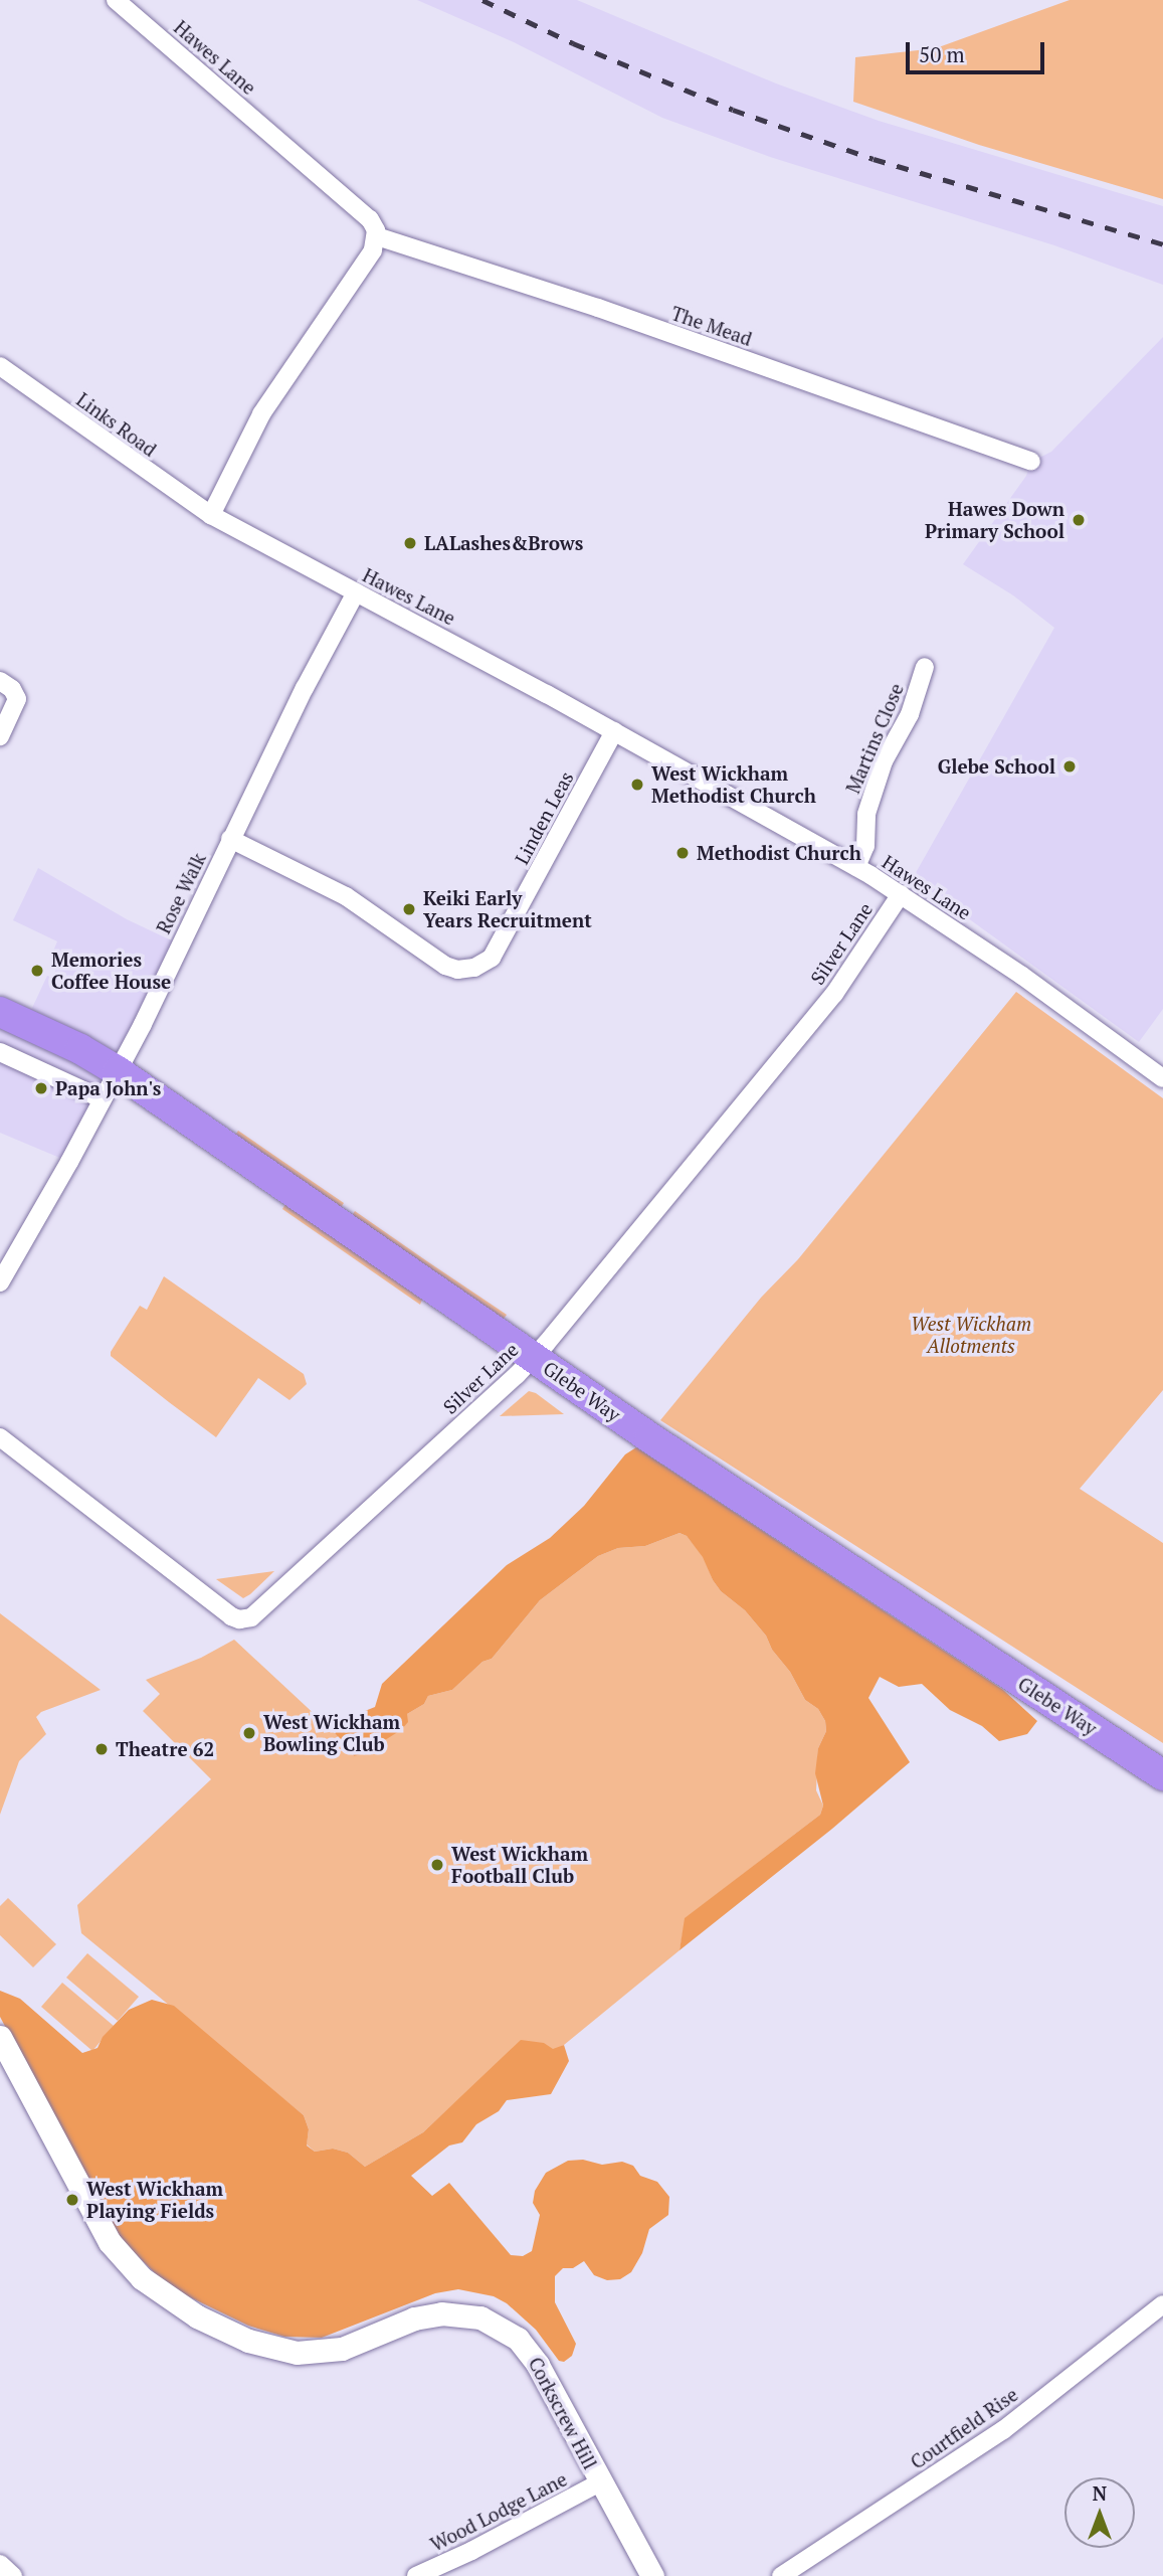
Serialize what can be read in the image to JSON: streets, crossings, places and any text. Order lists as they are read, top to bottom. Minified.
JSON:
{"streets":{"highway":["Glebe Way"],"street":["Hawes Lane","The Mead","Links Road","Martins Close","Linden Leas","Rose Walk","Silver Lane","Corkscrew Hill","Courtfield Rise","Wood Lodge Lane"]},"crossings":[["Hawes Lane","The Mead"],["Hawes Lane","Links Road"],["Hawes Lane","Martins Close"],["Hawes Lane","Linden Leas"],["Hawes Lane","Rose Walk"],["Hawes Lane","Silver Lane"],["Linden Leas","Rose Walk"],["Rose Walk","Glebe Way"],["Silver Lane","Glebe Way"],["Corkscrew Hill","Wood Lodge Lane"]],"parks":["West Wickham Allotments"],"places":["Hawes Down Primary School","LALashes&Brows","Glebe School","West Wickham Methodist Church","Methodist Church","Keiki Early Years Recruitment","Memories Coffee House","Papa John's","West Wickham Bowling Club","Theatre 62","West Wickham Football Club","West Wickham Playing Fields"],"scale_bar":"50 m","north":"top"}
